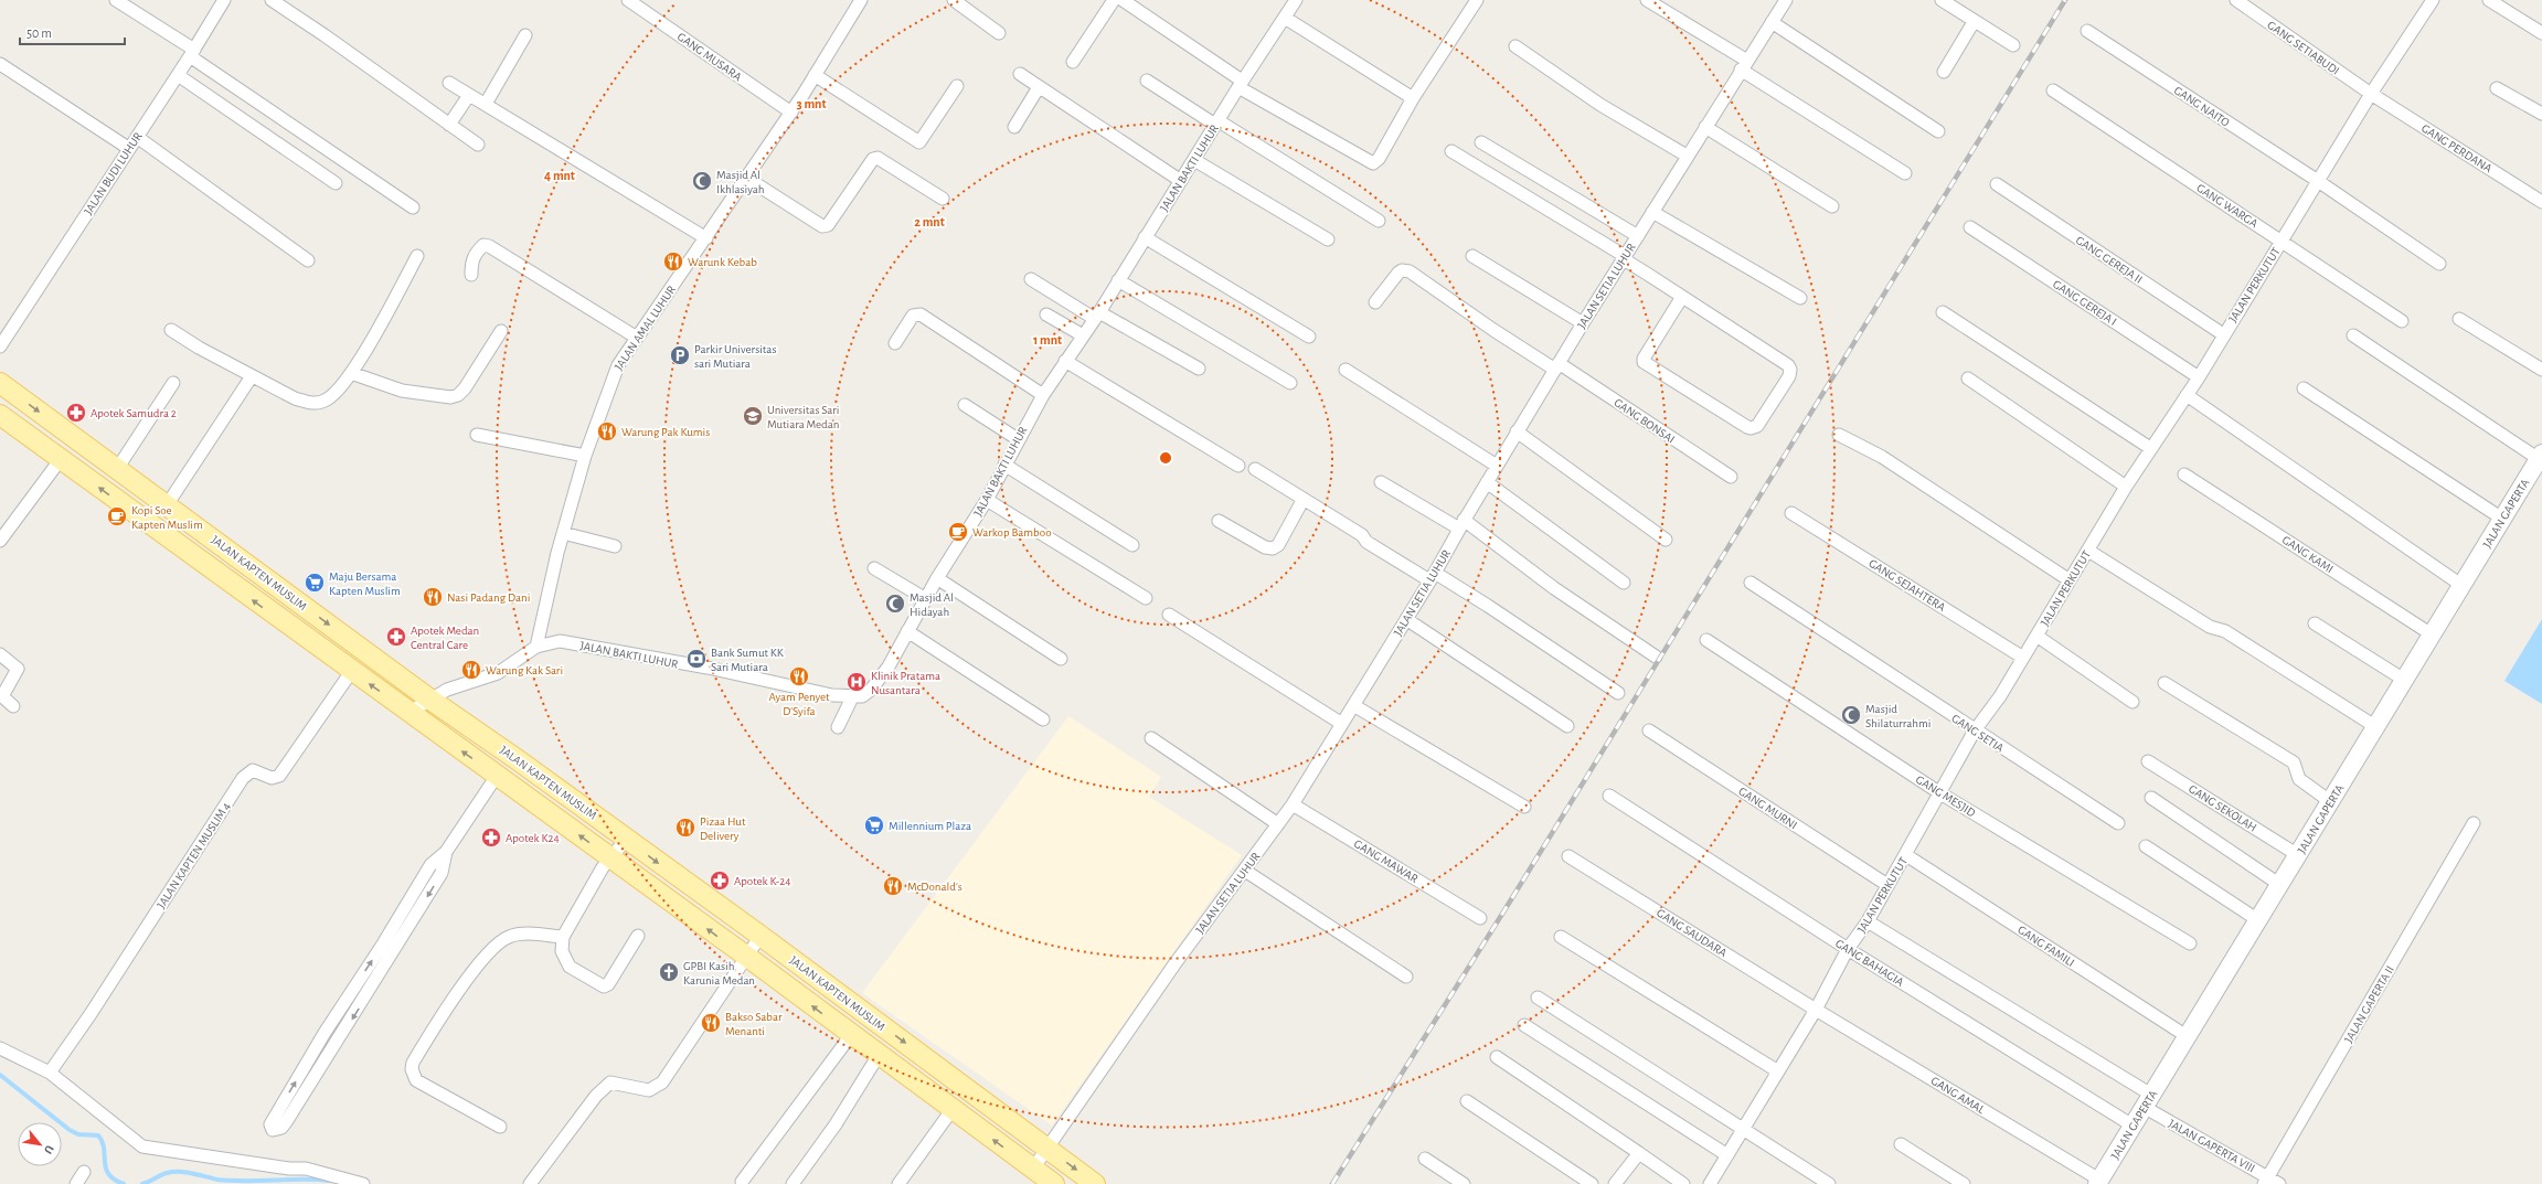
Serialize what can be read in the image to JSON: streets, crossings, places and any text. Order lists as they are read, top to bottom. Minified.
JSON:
{"streets":{"main road":["JALAN KAPTEN MUSLIM"],"street":["GANG SETIABUDI","GANG MUSARA","GANG NAITO","GANG PERDANA","JALAN BAKTI LUHUR","JALAN BUDI LUHUR","GANG WARGA","GANG GEREJA II","JALAN PERKUTUT","JALAN SETIA LUHUR","GANG GEREJA I","JALAN AMAL LUHUR","GANG BONSAI","JALAN GAPERTA","GANG KAMI","GANG SEJAHTERA","GANG SETIA","GANG MESJID","GANG MURNI","GANG SEKOLAH","JALAN KAPTEN MUSLIM 4","GANG MAWAR","GANG SAUDARA","GANG FAMILI","GANG BAHAGIA","JALAN GAPERTA II","GANG AMAL","JALAN GAPERTA VIII"]},"crossings":[["GANG SETIABUDI","GANG PERDANA"],["GANG SETIABUDI","JALAN PERKUTUT"],["GANG MUSARA","JALAN AMAL LUHUR"],["GANG NAITO","JALAN PERKUTUT"],["GANG PERDANA","JALAN PERKUTUT"],["JALAN BAKTI LUHUR","JALAN AMAL LUHUR"],["JALAN BAKTI LUHUR","JALAN KAPTEN MUSLIM"],["GANG WARGA","JALAN PERKUTUT"],["GANG GEREJA II","JALAN PERKUTUT"],["JALAN PERKUTUT","GANG GEREJA I"],["JALAN PERKUTUT","GANG SEJAHTERA"],["JALAN PERKUTUT","GANG SETIA"],["JALAN PERKUTUT","GANG MESJID"],["JALAN PERKUTUT","GANG MURNI"],["JALAN PERKUTUT","GANG SAUDARA"],["JALAN PERKUTUT","GANG FAMILI"],["JALAN PERKUTUT","GANG BAHAGIA"],["JALAN PERKUTUT","GANG AMAL"],["JALAN PERKUTUT","JALAN GAPERTA VIII"],["JALAN SETIA LUHUR","GANG BONSAI"],["JALAN SETIA LUHUR","JALAN KAPTEN MUSLIM"],["JALAN SETIA LUHUR","GANG MAWAR"],["JALAN GAPERTA","GANG KAMI"],["JALAN GAPERTA","GANG SEKOLAH"],["JALAN GAPERTA","GANG FAMILI"],["JALAN GAPERTA","GANG BAHAGIA"],["JALAN GAPERTA","GANG AMAL"],["JALAN GAPERTA","JALAN GAPERTA VIII"],["JALAN KAPTEN MUSLIM","JALAN KAPTEN MUSLIM 4"],["GANG SAUDARA","GANG AMAL"],["JALAN GAPERTA II","JALAN GAPERTA VIII"]],"places":{"mosque":["Masjid Al Ikhlasiyah","Masjid Al Hidayah","Masjid Shilaturrahmi"],"restaurant":["Warunk Kebab","Warung Pak Kumis","Nasi Padang Dani","Warung Kak Sari","Ayam Penyet D'Syifa","Pizaa Hut Delivery","McDonald's","Bakso Sabar Menanti"],"parking":["Parkir Universitas sari Mutiara"],"pharmacy":["Apotek Samudra 2","Apotek Medan Central Care","Apotek K24","Apotek K-24"],"school or university":["Universitas Sari Mutiara Medan"],"cafe":["Kopi Soe Kapten Muslim","Warkop Bamboo"],"supermarket":["Maju Bersama Kapten Muslim","Millennium Plaza"],"bank":["Bank Sumut KK Sari Mutiara"],"hospital":["Klinik Pratama Nusantara"],"church":["GPBI Kasih Karunia Medan"]},"scale_bar":"50 m","north":"bottom right","rings":["3 mnt","4 mnt","2 mnt","1 mnt"]}
